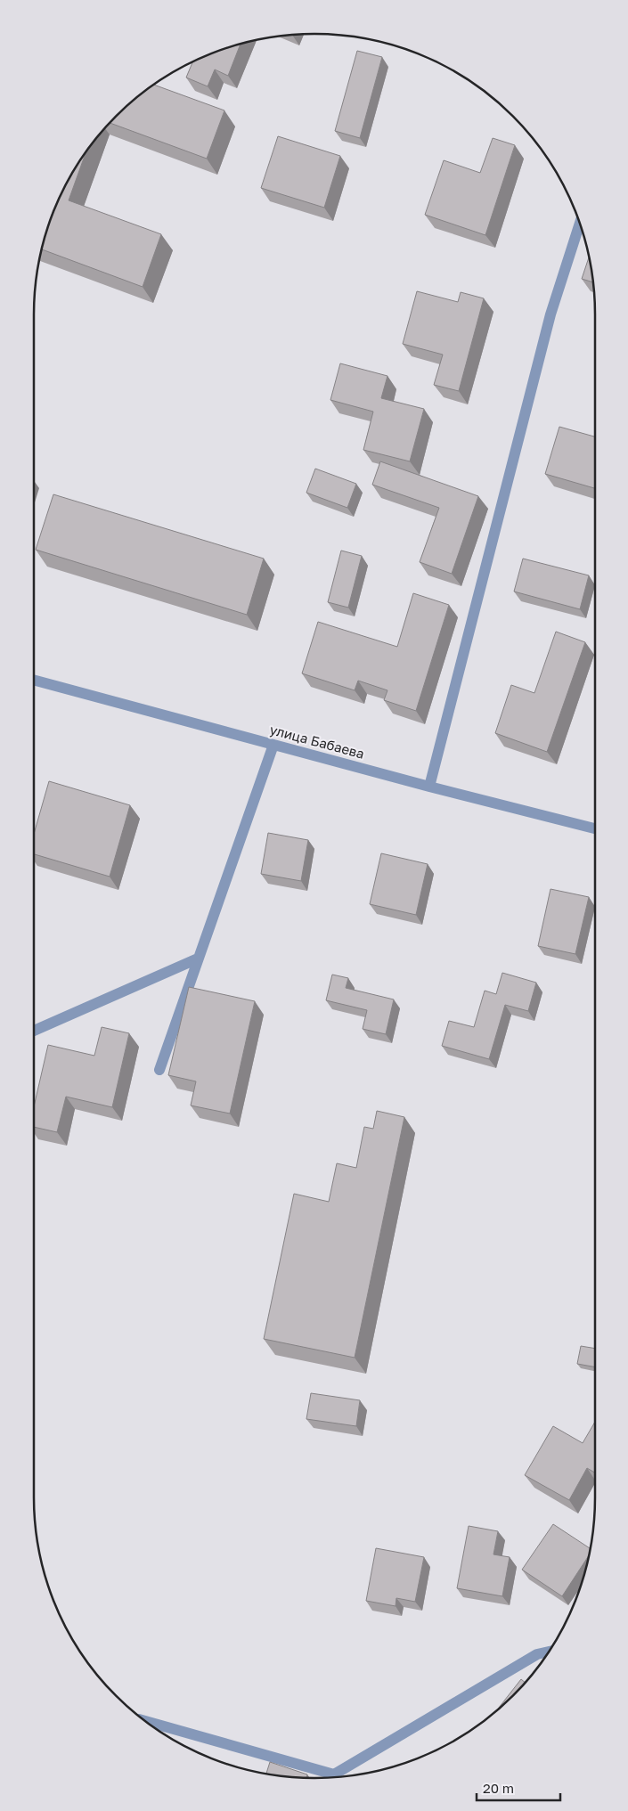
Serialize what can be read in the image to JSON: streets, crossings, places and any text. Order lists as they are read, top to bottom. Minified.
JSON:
{"streets":{"street":["улица Бабаева"]},"scale_bar":"20 m"}
